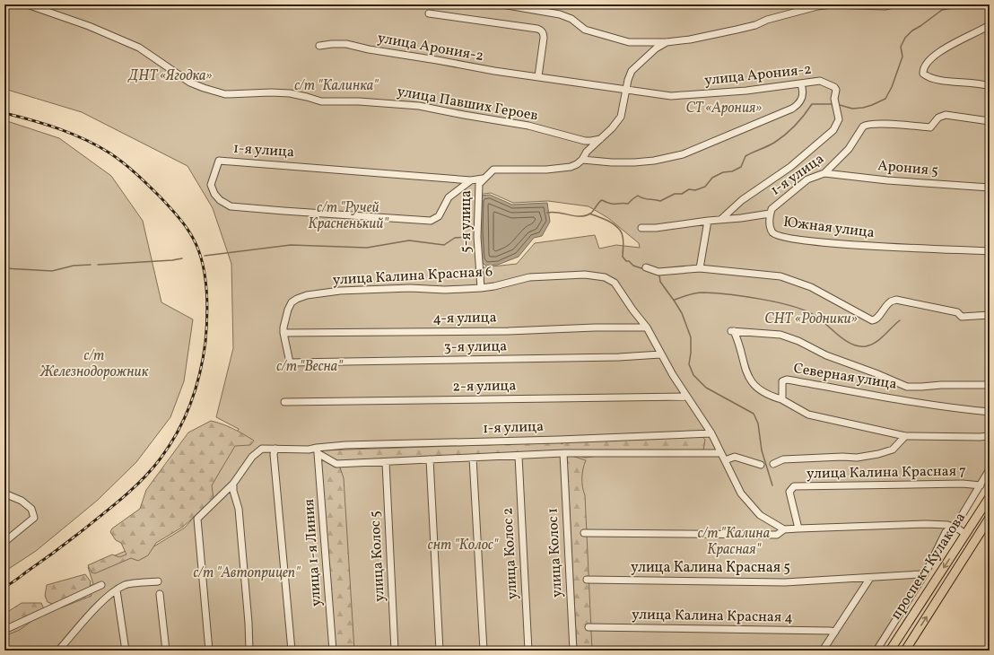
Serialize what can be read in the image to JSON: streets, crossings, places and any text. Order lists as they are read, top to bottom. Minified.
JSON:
{"streets":{"main road":["проспект Кулакова"],"street":["улица Арония-2","улица Павших Героев","1-я улица","Арония 5","5-я улица","Южная улица","улица Калина Красная 6","4-я улица","3-я улица","Северная улица","2-я улица","улица Калина Красная 7","улица 1-я Линия","улица Колос 1","улица Колос 2","улица Колос 5","улица Калина Красная 5","улица Калина Красная 4"]},"crossings":[["улица Арония-2","Южная улица"],["1-я улица","Арония 5"],["1-я улица","5-я улица"],["1-я улица","Южная улица"],["1-я улица","улица Калина Красная 6"],["1-я улица","улица 1-я Линия"],["1-я улица","улица Колос 1"],["1-я улица","улица Колос 2"],["1-я улица","улица Колос 5"],["5-я улица","улица Калина Красная 6"],["улица Калина Красная 6","4-я улица"],["улица Калина Красная 6","3-я улица"],["улица Калина Красная 6","2-я улица"],["4-я улица","3-я улица"]],"parks":["ДНТ «Ягодка»","с/т \"Калинка\"","СТ «Арония»","с/т \"Ручей Красненький\"","СНТ «Родники»","с/т Железнодорожник","с/т \"Весна\"","с/т \"Калина Красная\"","снт \"Колос\"","с/т \"Автоприцеп\""]}
